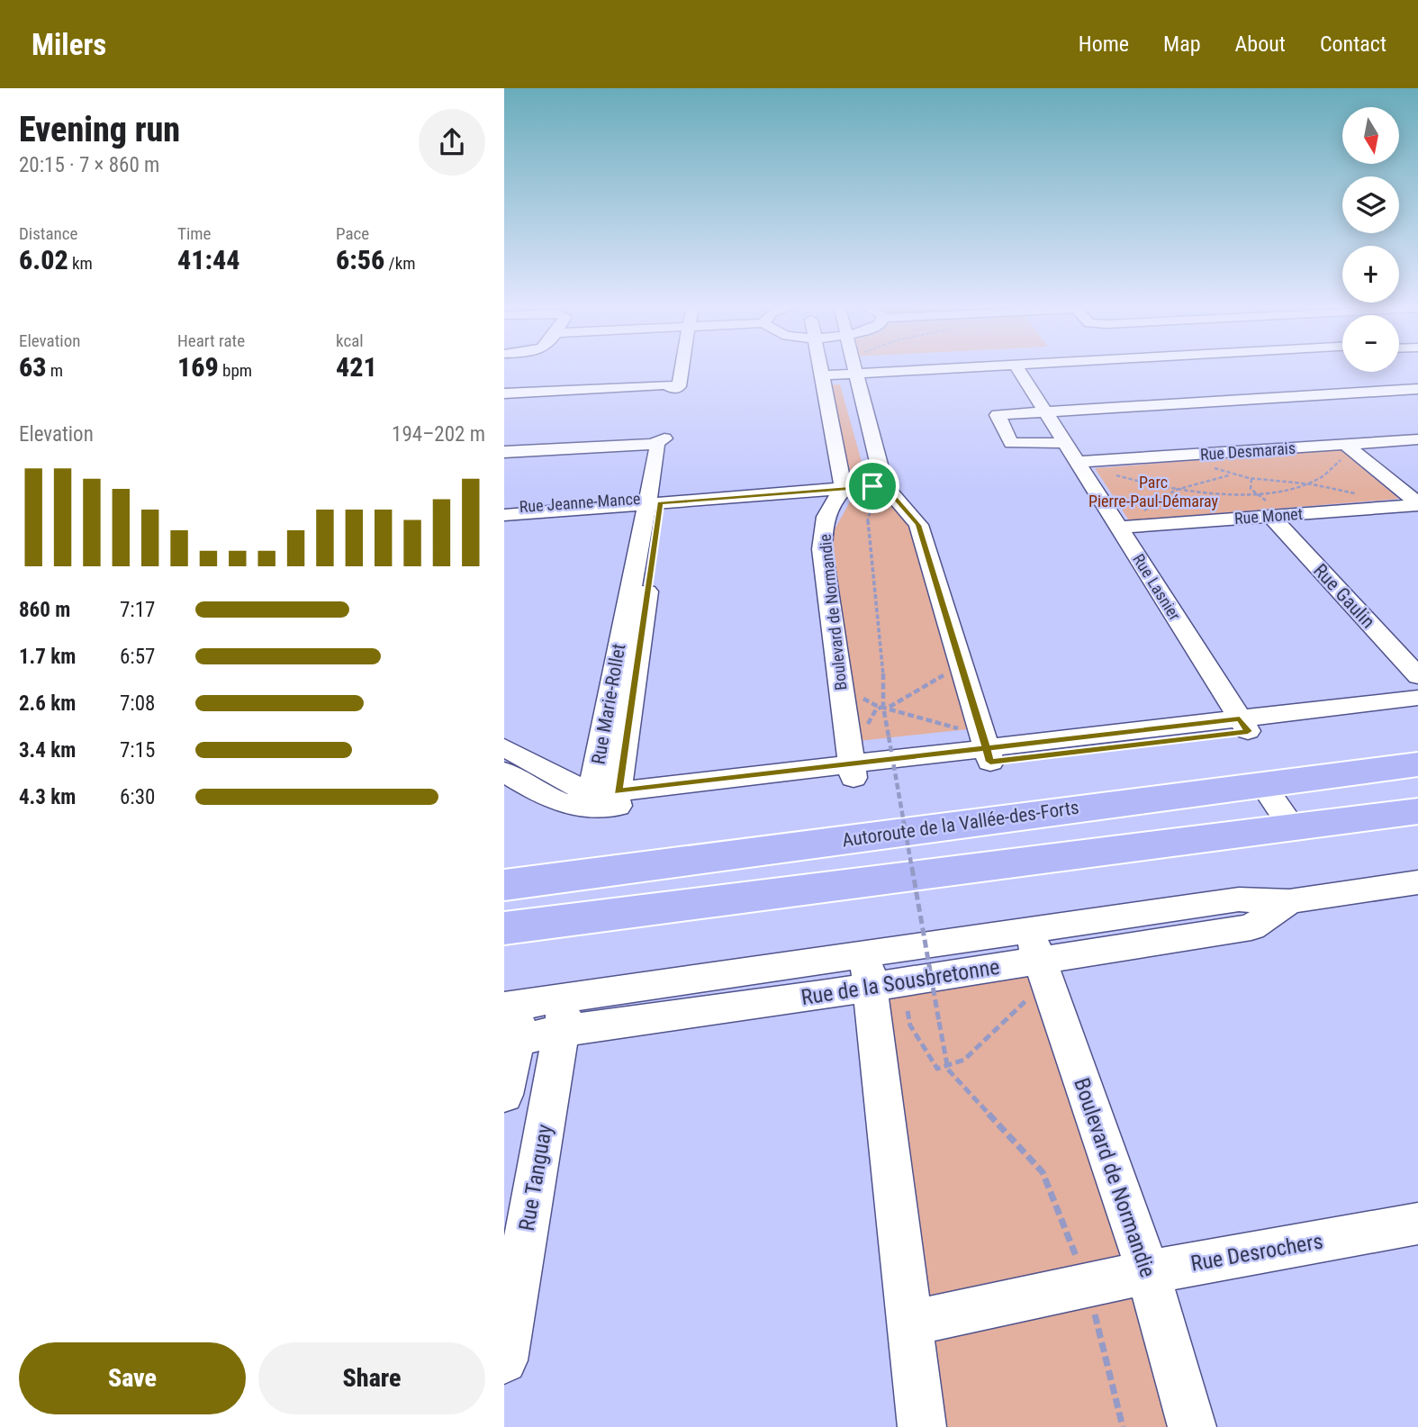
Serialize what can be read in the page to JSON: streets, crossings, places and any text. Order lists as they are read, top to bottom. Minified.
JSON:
{"streets":{"highway":["Autoroute de la Vallée-des-Forts"],"street":["Rue Desmarais","Rue Jeanne-Mance","Rue Monet","Rue Lasnier","Rue Gaulin","Boulevard de Normandie","Rue Marie-Rollet","Rue de la Sousbretonne","Rue Tanguay","Rue Desrochers"]},"crossings":[["Rue Desmarais","Rue Lasnier"],["Rue Jeanne-Mance","Boulevard de Normandie"],["Rue Jeanne-Mance","Rue Marie-Rollet"],["Rue Monet","Rue Lasnier"],["Rue Monet","Rue Gaulin"],["Boulevard de Normandie","Rue de la Sousbretonne"],["Boulevard de Normandie","Rue Desrochers"],["Rue de la Sousbretonne","Rue Tanguay"]],"parks":["Parc Pierre-Paul-Démaray"],"north":"bottom","page":{"header":"Milers","nav":["Home","Map","About","Contact"],"heading":["Evening run","20:15 · 7 × 860 m"],"map_buttons":["+","−"],"stats":[["Distance","6.02 km"],["Time","41:44"],["Pace","6:56 /km"],["Elevation","63 m"],["Heart rate","169 bpm"],["kcal","421"]],"chart":["Elevation","194–202 m"],"list":[{"name":"860 m","note":"7:17"},{"name":"1.7 km","note":"6:57"},{"name":"2.6 km","note":"7:08"},{"name":"3.4 km","note":"7:15"},{"name":"4.3 km","note":"6:30"}],"buttons":["Save","Share"]}}
